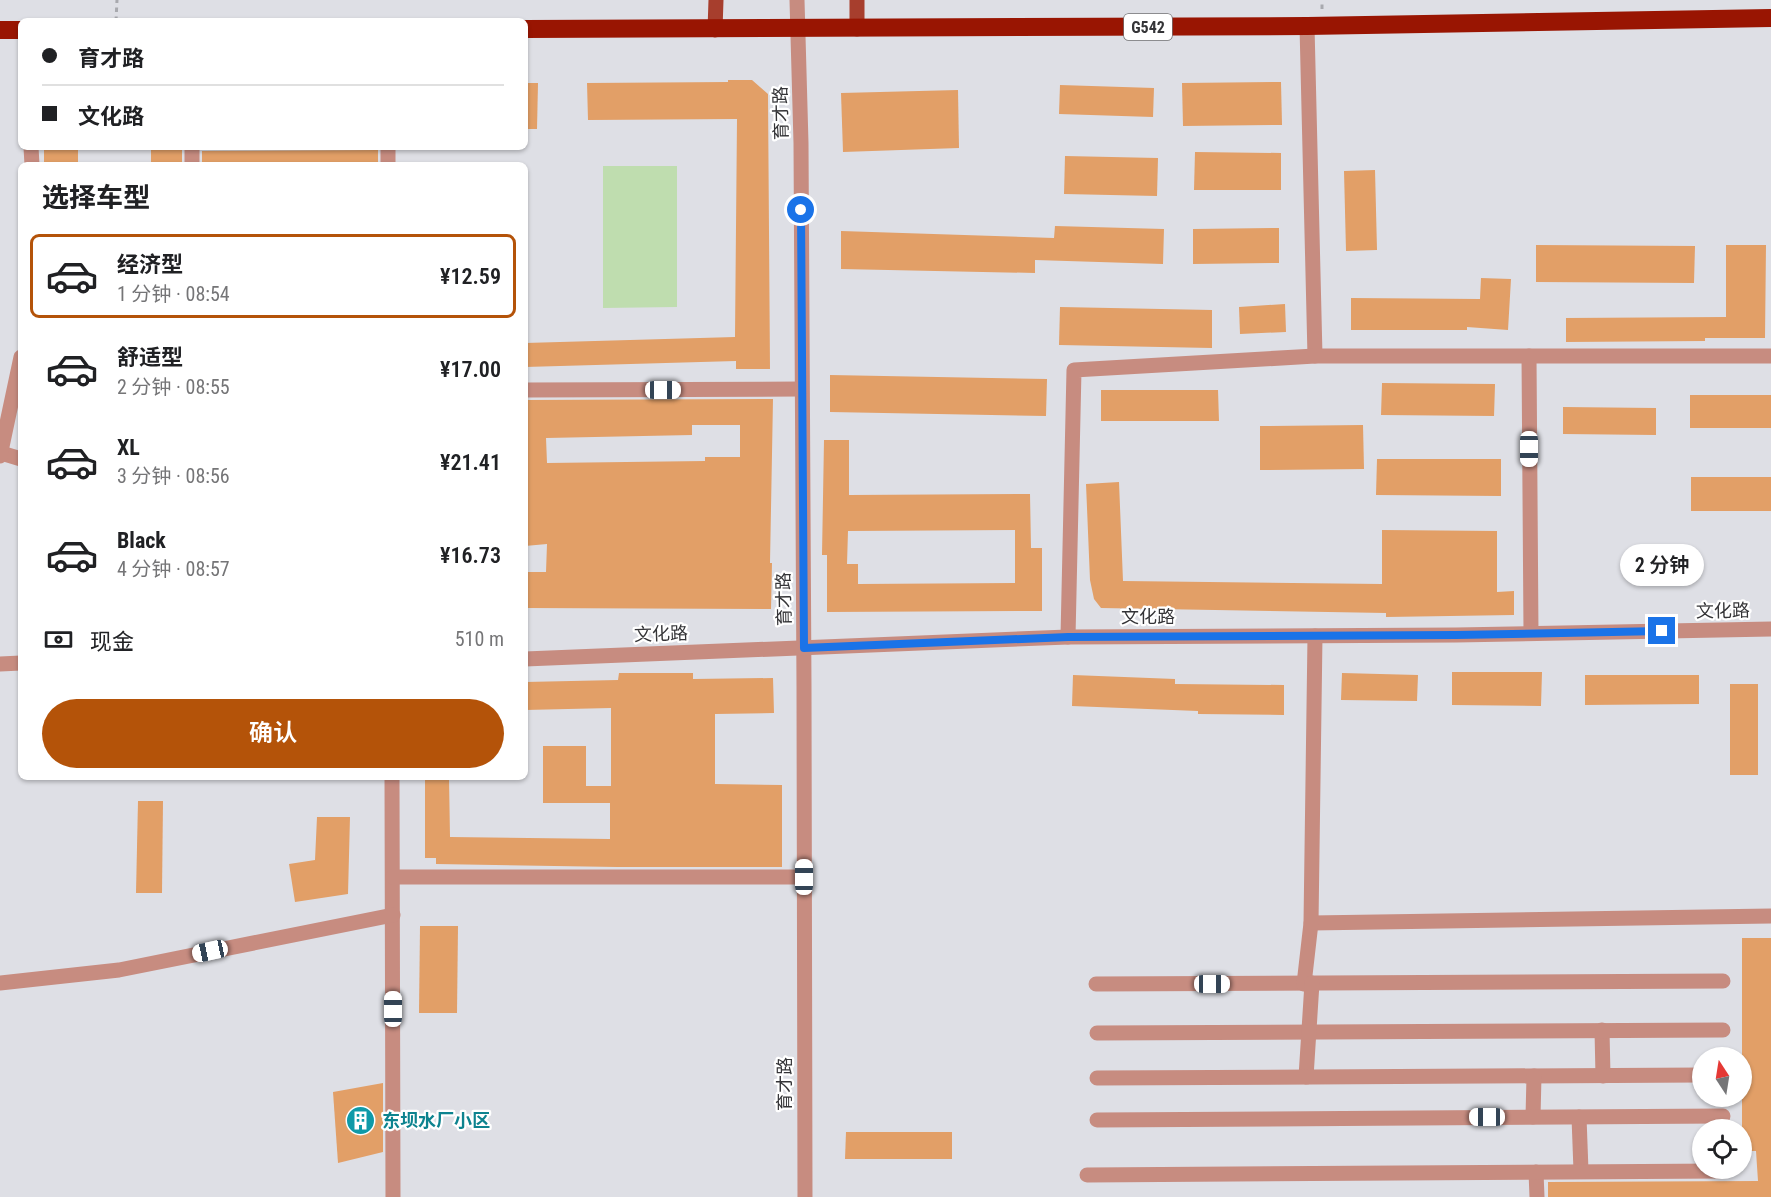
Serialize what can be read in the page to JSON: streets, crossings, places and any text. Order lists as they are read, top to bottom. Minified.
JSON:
{"streets":{"highway":["G542"],"street":["育才路","文化路"]},"crossings":[["G542","育才路"],["育才路","文化路"]],"places":{"building":["东坝水厂小区"]},"north":"top","page":{"banner":["育才路","文化路"],"heading":"选择车型","list":[{"name":"经济型","note":"1 分钟 · 08:54","value":"¥12.59"},{"name":"舒适型","note":"2 分钟 · 08:55","value":"¥17.00"},{"name":"XL","note":"3 分钟 · 08:56","value":"¥21.41"},{"name":"Black","note":"4 分钟 · 08:57","value":"¥16.73"}],"bubble":"2 分钟","pay":["现金","510 m"],"buttons":"确认"}}
